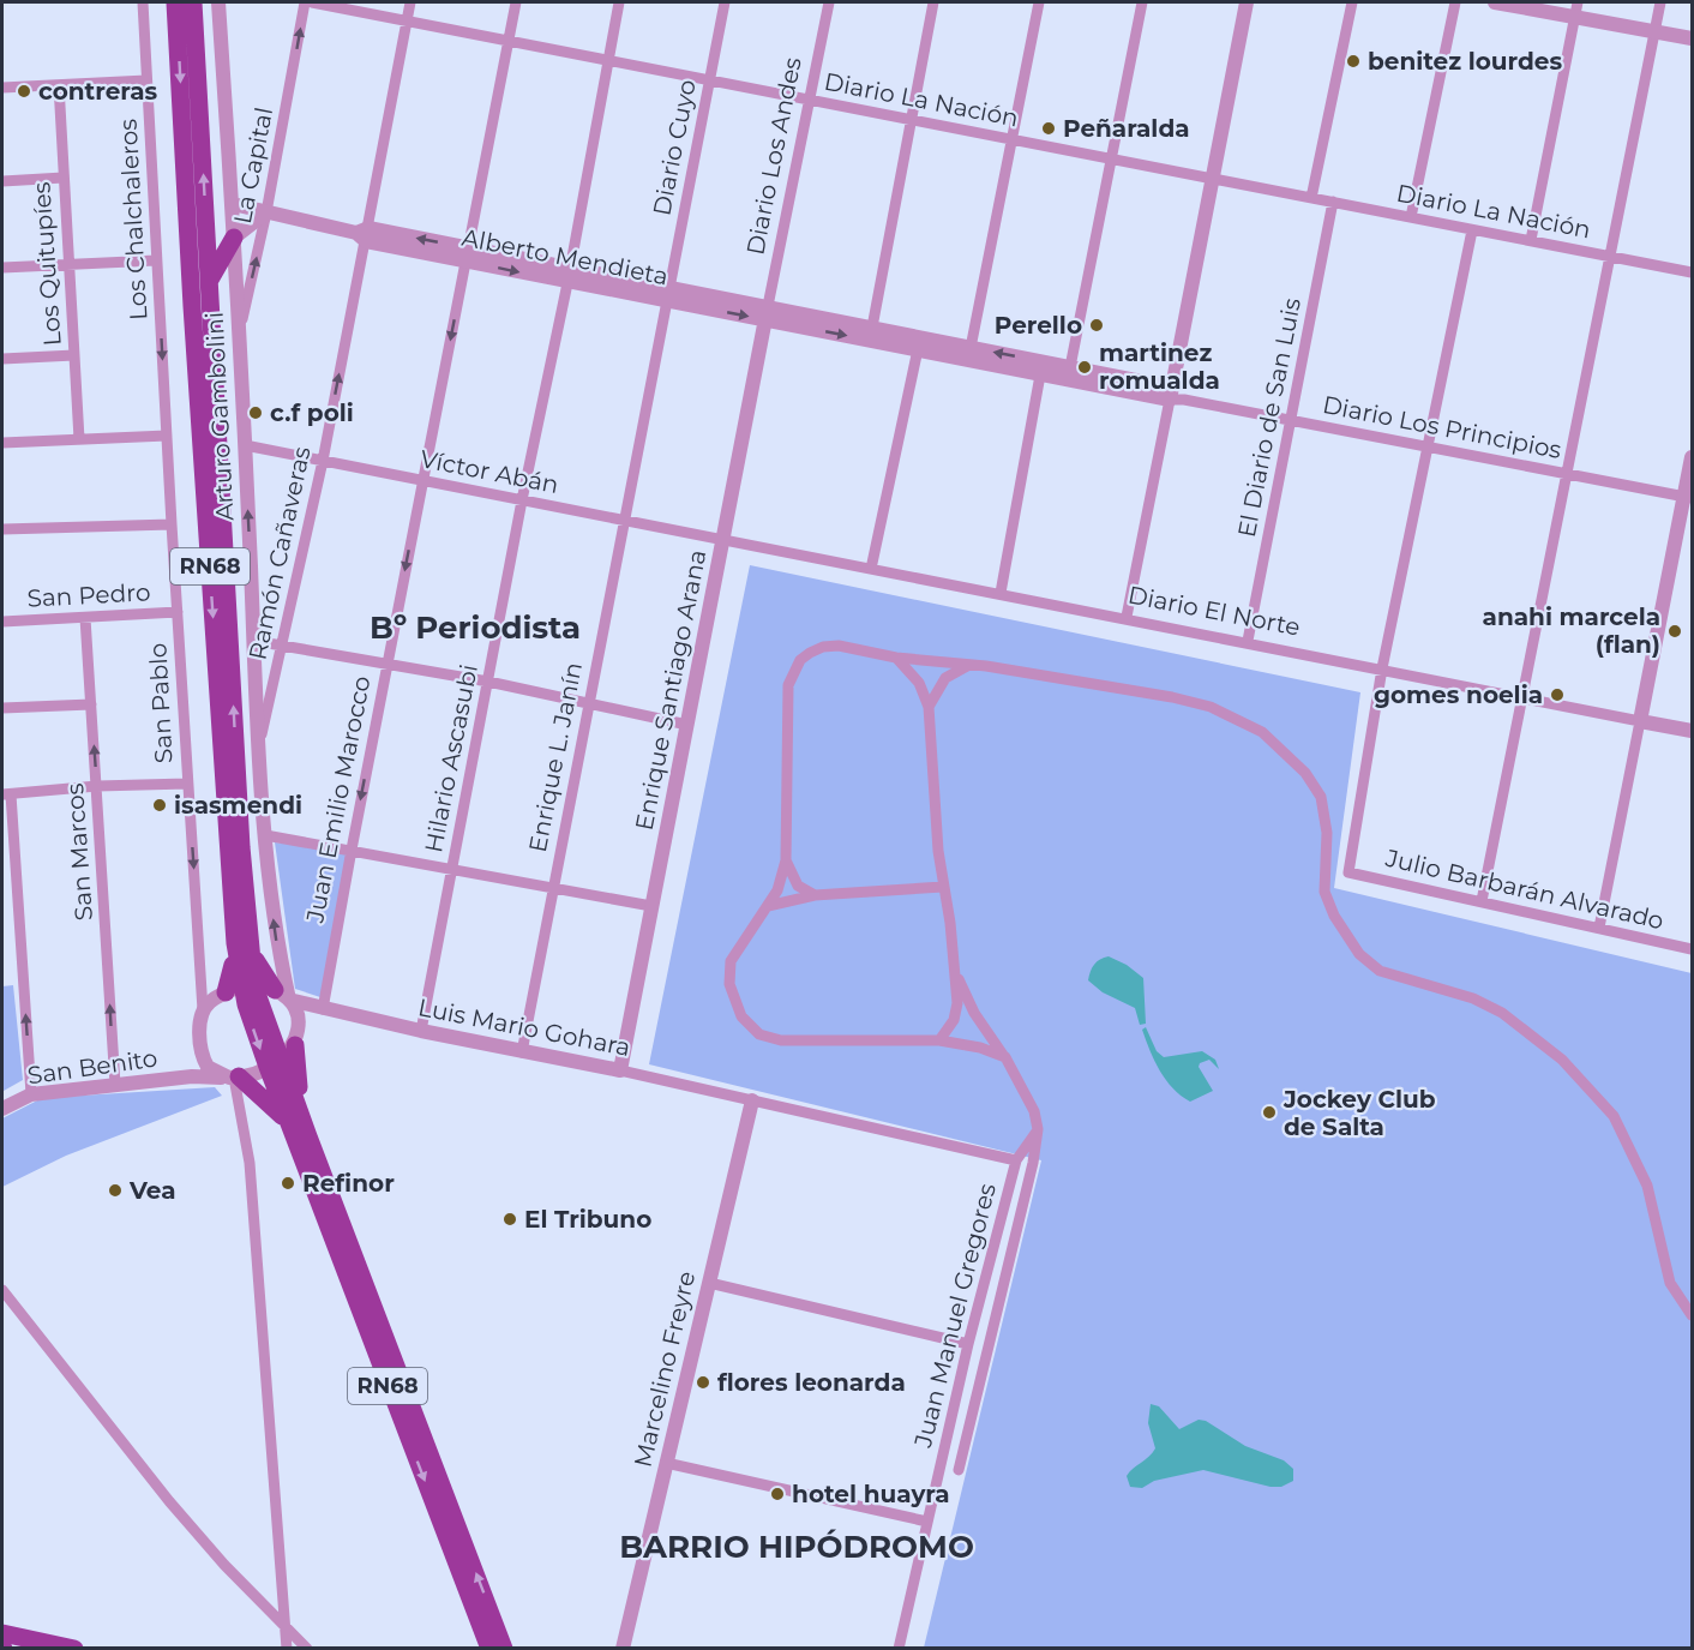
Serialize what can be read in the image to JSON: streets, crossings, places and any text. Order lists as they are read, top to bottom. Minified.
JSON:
{"streets":{"main road":["RN68"],"street":["Diario La Nación","Diario Cuyo","Diario Los Andes","La Capital","Los Chalchaleros","Alberto Mendieta","Los Quitupíes","Arturo Gambolini","El Diario de San Luis","Diario Los Principios","Víctor Abán","Ramón Cañaveras","San Pedro","Diario El Norte","Enrique Santiago Arana","San Pablo","Enrique L. Janín","Hilario Ascasubi","Juan Emilio Marocco","San Marcos","Julio Barbarán Alvarado","Luis Mario Gohara","San Benito","Juan Manuel Gregores","Marcelino Freyre"]},"crossings":[["Diario La Nación","Diario Cuyo"],["Diario La Nación","Diario Los Andes"],["Diario La Nación","El Diario de San Luis"],["Diario La Nación","Ramón Cañaveras"],["Diario La Nación","Hilario Ascasubi"],["Diario La Nación","Juan Emilio Marocco"],["Diario Cuyo","Alberto Mendieta"],["Diario Cuyo","Enrique L. Janín"],["Diario Los Andes","Alberto Mendieta"],["Diario Los Andes","Diario Los Principios"],["Diario Los Andes","Enrique Santiago Arana"],["La Capital","Alberto Mendieta"],["La Capital","Arturo Gambolini"],["Los Chalchaleros","San Pablo"],["Alberto Mendieta","Arturo Gambolini"],["Alberto Mendieta","Diario Los Principios"],["Alberto Mendieta","Ramón Cañaveras"],["Alberto Mendieta","Enrique Santiago Arana"],["Alberto Mendieta","Enrique L. Janín"],["Alberto Mendieta","Hilario Ascasubi"],["Alberto Mendieta","Juan Emilio Marocco"],["Arturo Gambolini","Víctor Abán"],["Arturo Gambolini","Ramón Cañaveras"],["Arturo Gambolini","Juan Emilio Marocco"],["Arturo Gambolini","Luis Mario Gohara"],["El Diario de San Luis","Diario Los Principios"],["El Diario de San Luis","Diario El Norte"],["Diario Los Principios","Enrique Santiago Arana"],["Víctor Abán","Ramón Cañaveras"],["Víctor Abán","Diario El Norte"],["Víctor Abán","Enrique Santiago Arana"],["Víctor Abán","Enrique L. Janín"],["Víctor Abán","Hilario Ascasubi"],["Víctor Abán","Juan Emilio Marocco"],["RN68","Juan Emilio Marocco"],["RN68","Luis Mario Gohara"],["San Pedro","San Pablo"],["San Pedro","San Marcos"],["Diario El Norte","Enrique Santiago Arana"],["Diario El Norte","Julio Barbarán Alvarado"],["Enrique Santiago Arana","Luis Mario Gohara"],["Enrique L. Janín","Luis Mario Gohara"],["Hilario Ascasubi","Luis Mario Gohara"],["Juan Emilio Marocco","Luis Mario Gohara"],["San Marcos","San Benito"],["Luis Mario Gohara","Juan Manuel Gregores"],["Luis Mario Gohara","Marcelino Freyre"]],"one_way":["La Capital","Los Chalchaleros","San Pablo","Juan Emilio Marocco"],"districts":["Bº Periodista","BARRIO HIPÓDROMO"],"places":["benitez lourdes","contreras","Peñaralda","Perello","martinez romualda","c.f poli","anahi marcela (flan)","gomes noelia","isasmendi","Jockey Club de Salta","Refinor","Vea","El Tribuno","flores leonarda","hotel huayra"]}
